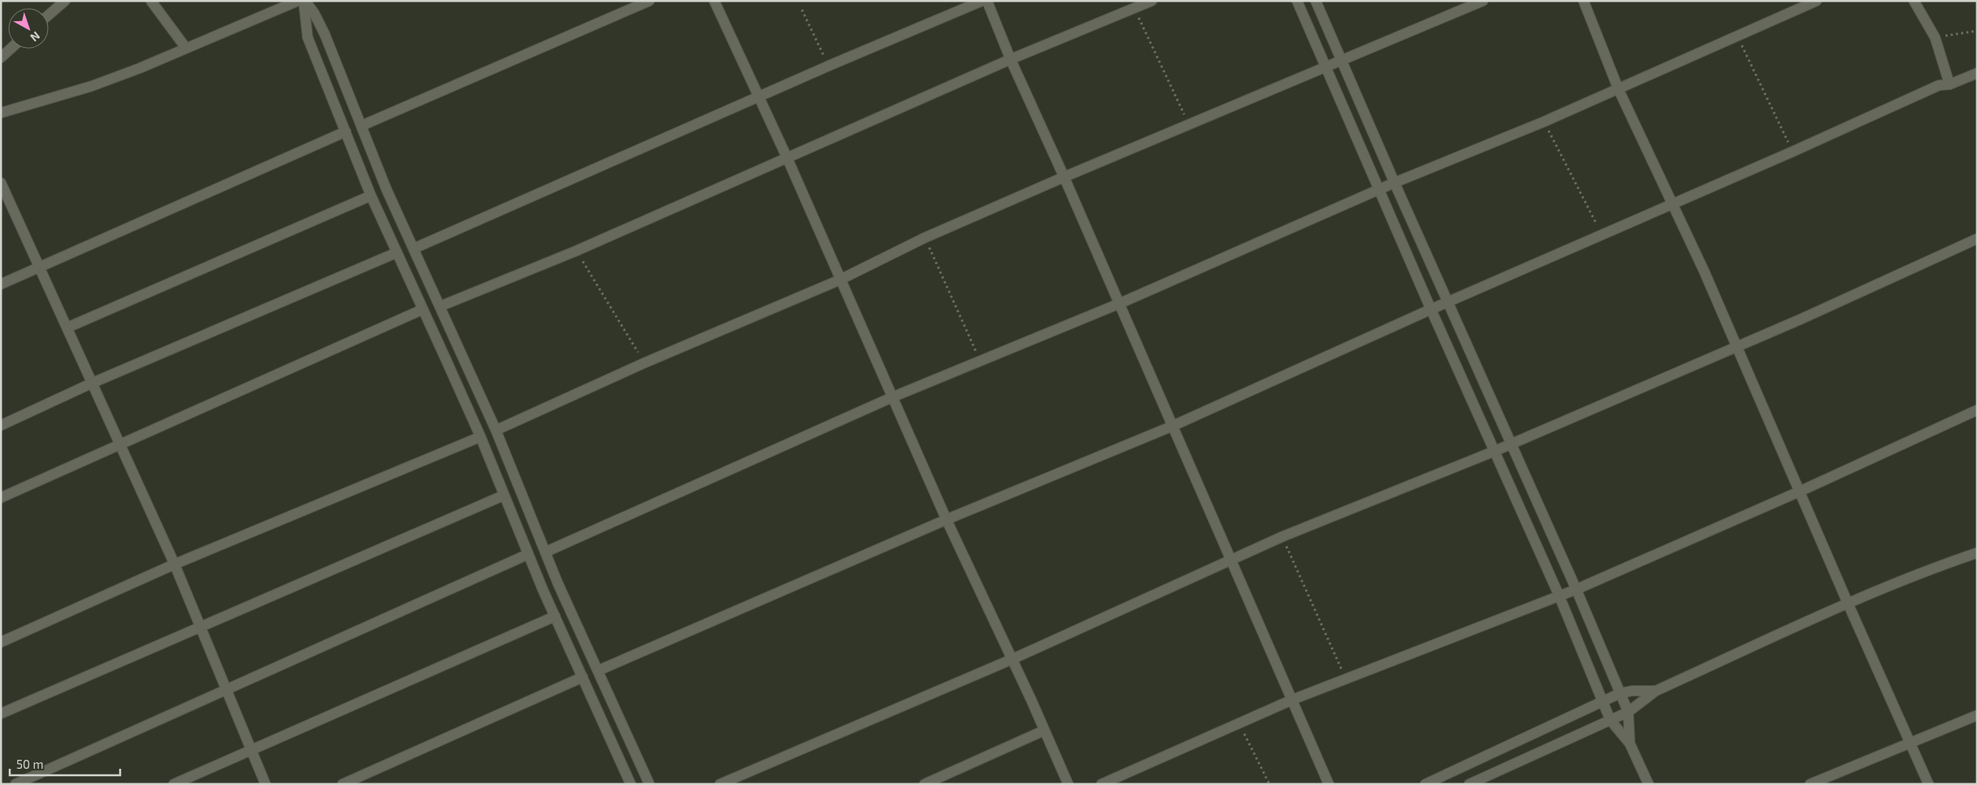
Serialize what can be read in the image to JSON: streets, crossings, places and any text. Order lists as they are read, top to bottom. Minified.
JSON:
{"scale_bar":"50 m","north":"bottom right"}
